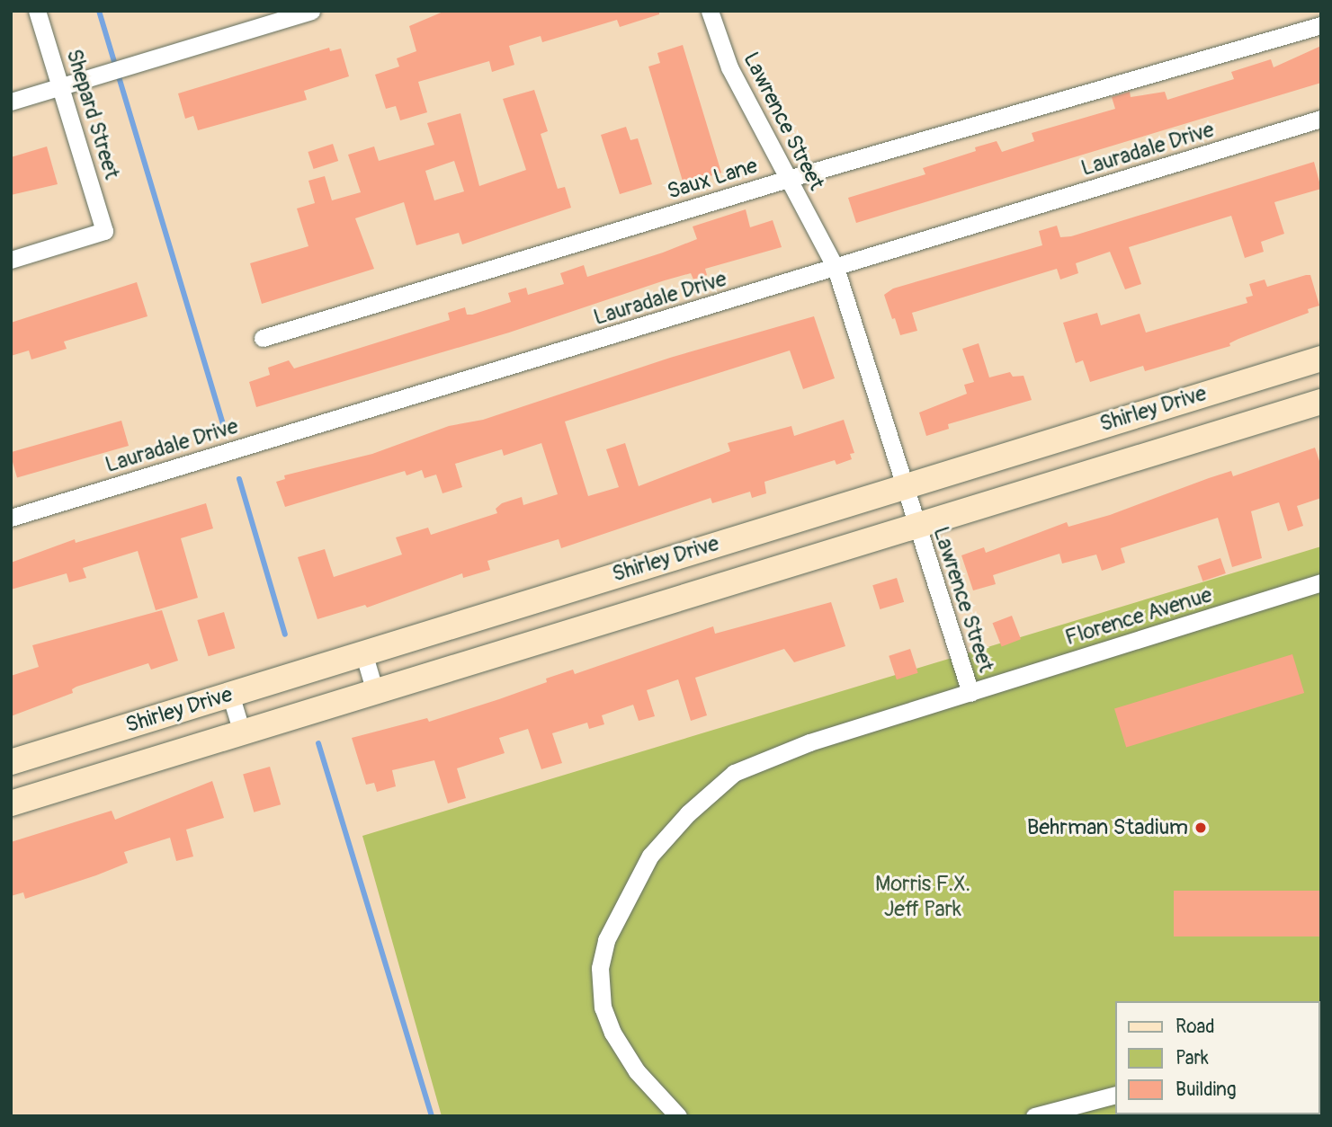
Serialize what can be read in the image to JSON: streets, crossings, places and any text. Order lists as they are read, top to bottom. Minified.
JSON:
{"streets":{"street":["Shepard Street","Lawrence Street","Lauradale Drive","Saux Lane","Shirley Drive","Florence Avenue"]},"crossings":[["Lawrence Street","Lauradale Drive"],["Lawrence Street","Saux Lane"],["Lawrence Street","Shirley Drive"],["Lawrence Street","Florence Avenue"]],"parks":["Morris F.X. Jeff Park"],"places":["Behrman Stadium"],"legend":["Road","Park","Building"]}
